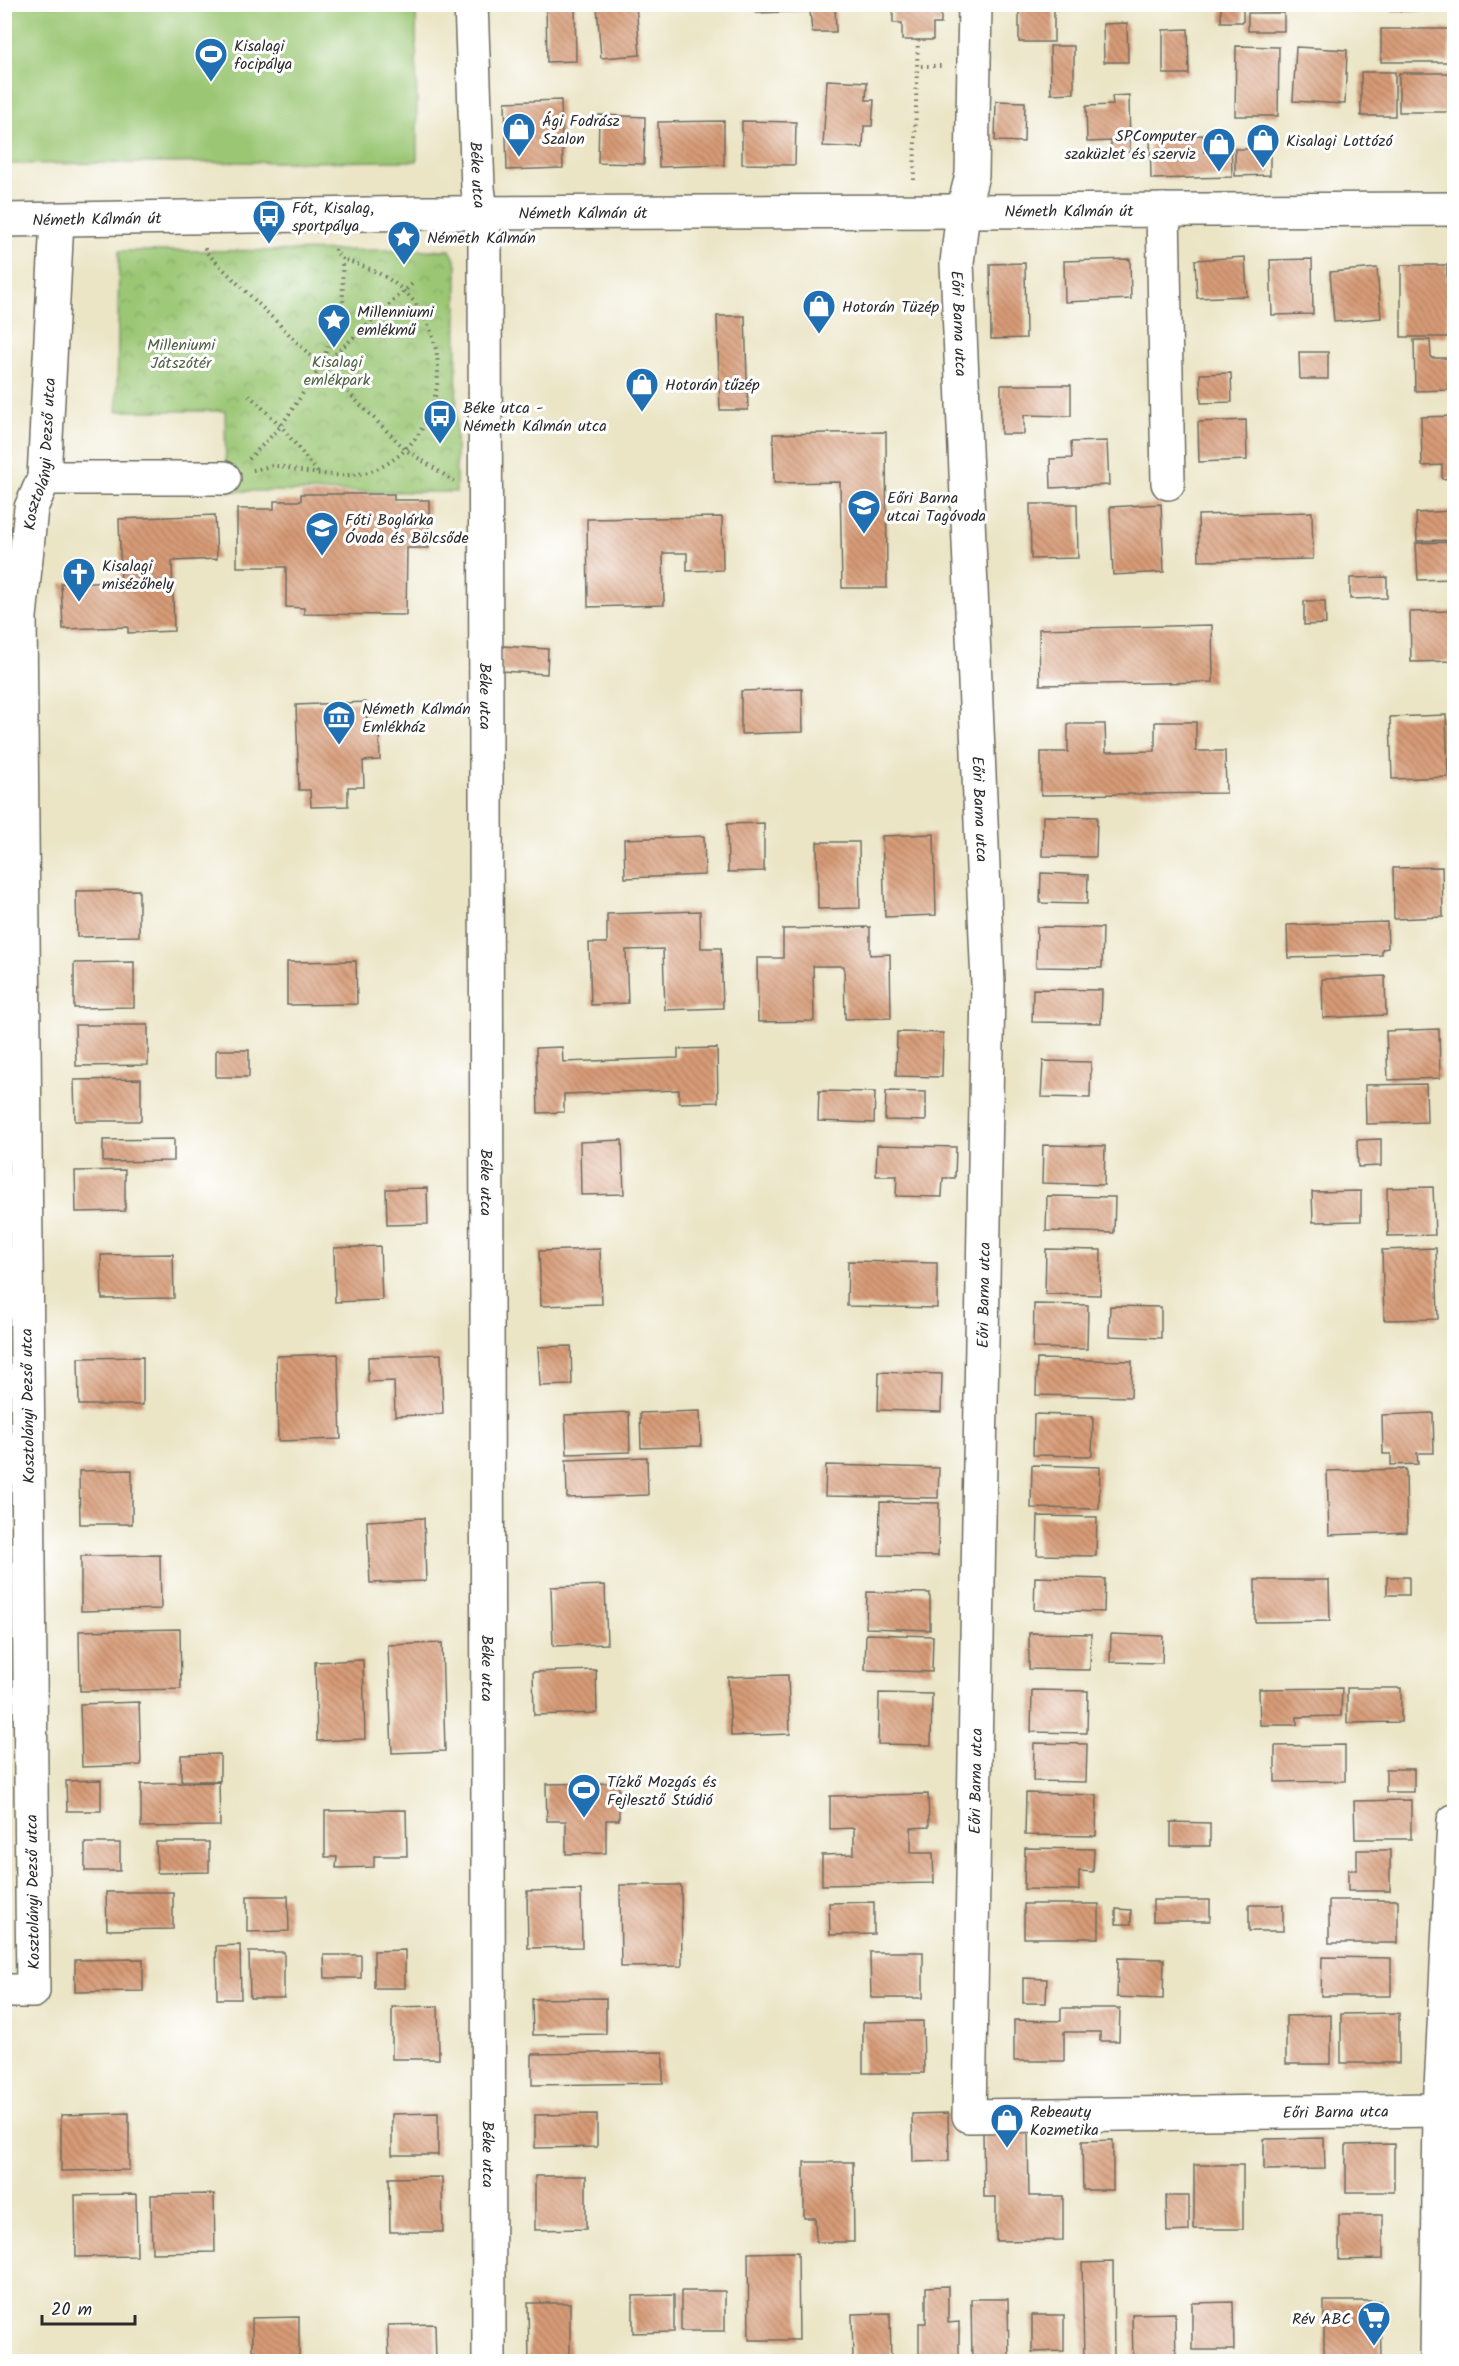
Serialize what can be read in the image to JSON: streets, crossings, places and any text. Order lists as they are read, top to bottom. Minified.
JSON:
{"streets":{"street":["Béke utca","Németh Kálmán út","Eőri Barna utca","Kosztolányi Dezső utca"]},"crossings":[["Béke utca","Németh Kálmán út"],["Németh Kálmán út","Eőri Barna utca"],["Németh Kálmán út","Kosztolányi Dezső utca"]],"parks":["Milleniumi Játszótér","Kisalagi emlékpark"],"places":{"sports":["Kisalagi focipálya","Tízkő Mozgás és Fejlesztő Stúdió"],"shop":["Ági Fodrász Szalon","Kisalagi Lottózó","SPComputer szaküzlet és szerviz","Hotorán Tüzép","Hotorán tűzép","Rebeauty Kozmetika"],"bus stop":["Fót, Kisalag, sportpálya","Béke utca - Németh Kálmán utca"],"place":["Németh Kálmán","Millenniumi emlékmű"],"school or university":["Eőri Barna utcai Tagóvoda","Fóti Boglárka Óvoda és Bölcsőde"],"church":["Kisalagi misézőhely"],"museum":["Németh Kálmán Emlékház"],"supermarket":["Rév ABC"]},"scale_bar":"20 m"}
